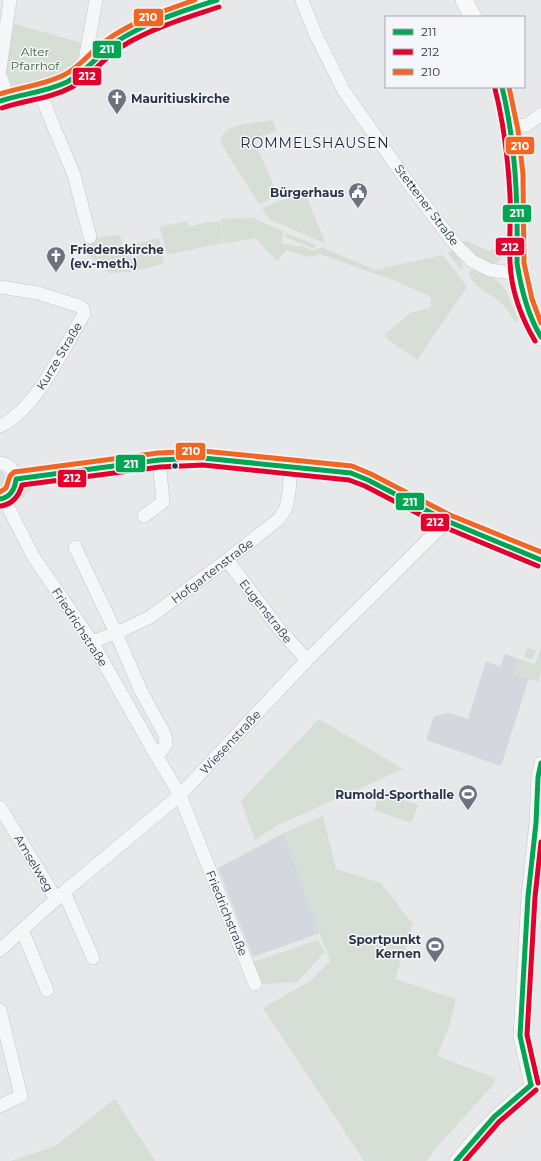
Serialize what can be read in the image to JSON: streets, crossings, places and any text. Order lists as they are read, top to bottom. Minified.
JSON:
{"streets":{"street":["Stettener Straße","Kurze Straße","Hofgartenstraße","Eugenstraße","Friedrichstraße","Wiesenstraße","Amselweg"]},"crossings":[["Hofgartenstraße","Eugenstraße"],["Hofgartenstraße","Friedrichstraße"],["Eugenstraße","Wiesenstraße"],["Friedrichstraße","Wiesenstraße"],["Wiesenstraße","Amselweg"]],"districts":["ROMMELSHAUSEN"],"parks":["Alter Pfarrhof"],"places":{"church":["Mauritiuskirche","Friedenskirche (ev.-meth.)"],"public building":["Bürgerhaus"],"sports":["Rumold-Sporthalle","Sportpunkt Kernen"]},"lines":["transit line 211","transit line 210","transit line 212"],"legend":["211","212","210"]}
